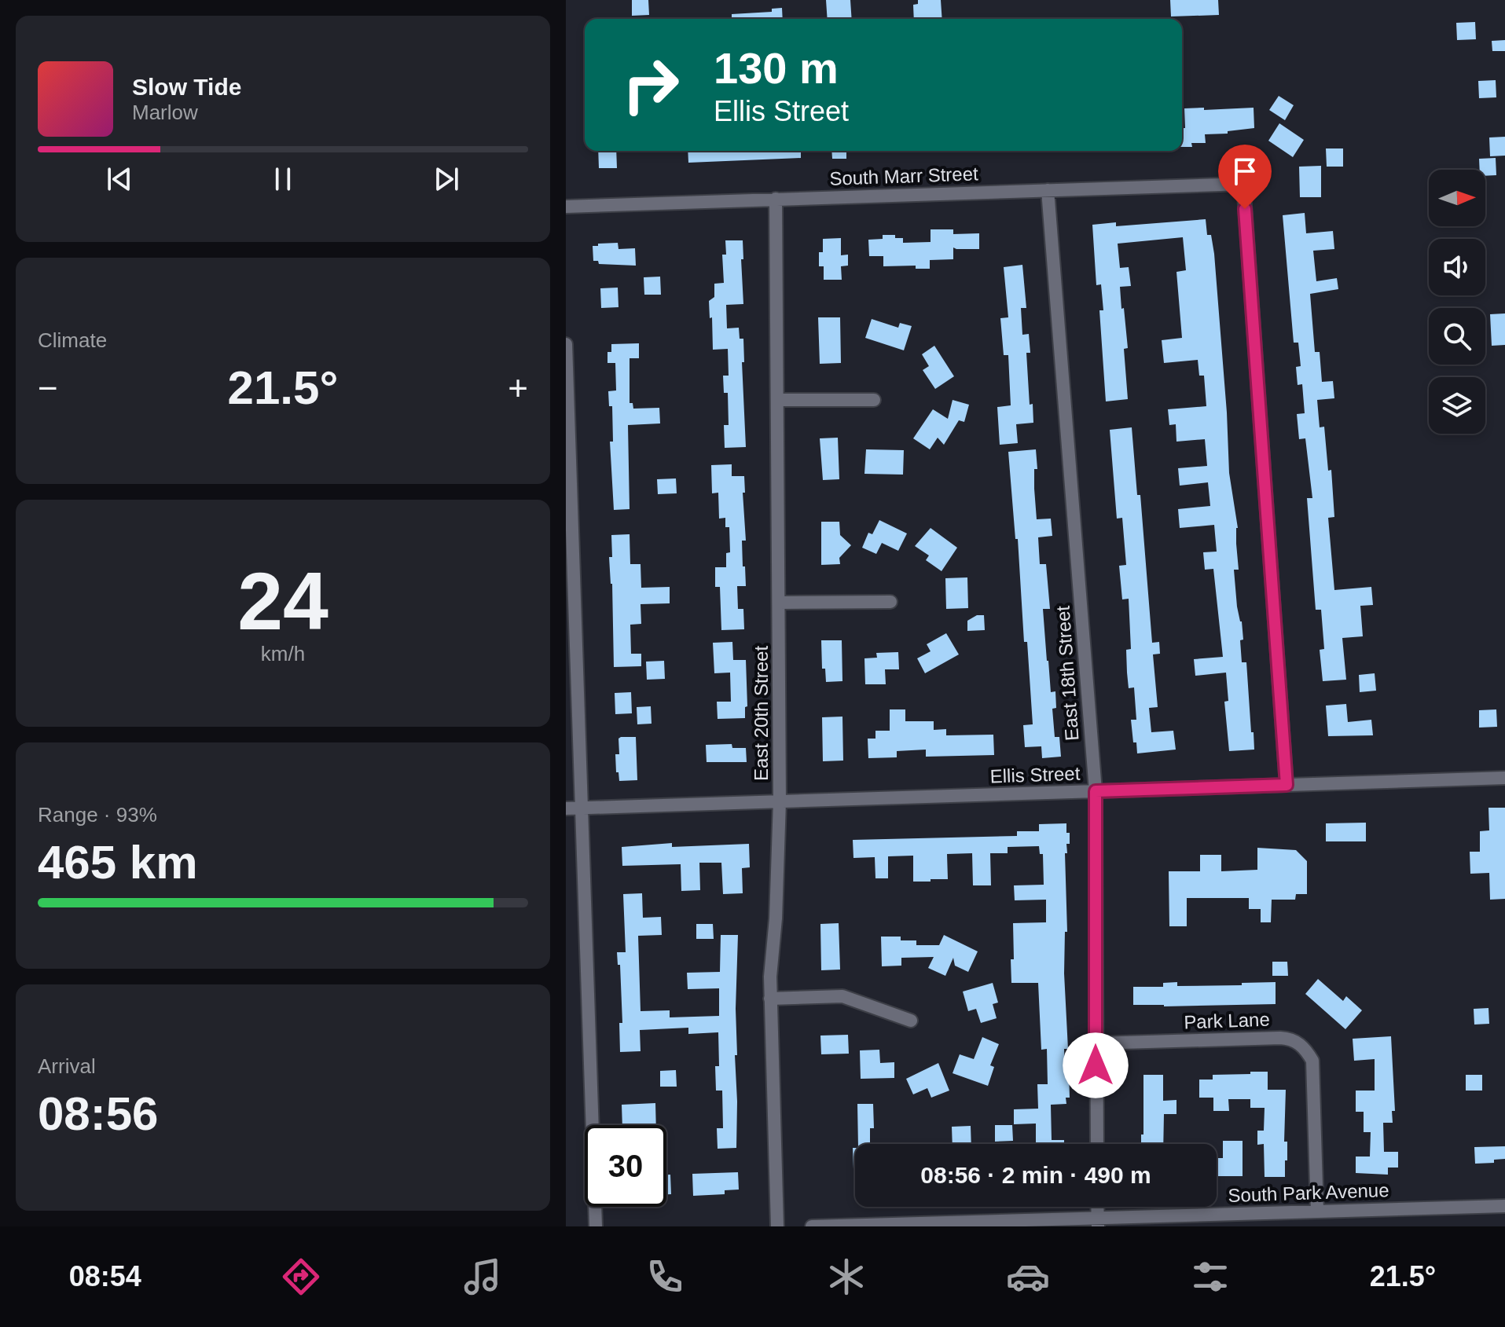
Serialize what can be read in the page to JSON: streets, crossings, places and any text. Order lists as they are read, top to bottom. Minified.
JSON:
{"streets":{"street":["South Marr Street","East 18th Street","East 20th Street","Ellis Street","Park Lane","South Park Avenue"]},"crossings":[["South Marr Street","East 18th Street"],["South Marr Street","East 20th Street"],["South Marr Street","Ellis Street"],["East 18th Street","Ellis Street"],["East 18th Street","Park Lane"],["East 20th Street","Ellis Street"],["Park Lane","South Park Avenue"]],"north":"right","page":{"turn":["130 m","Ellis Street"],"song":["Slow Tide","Marlow"],"tile":["Climate",["24","km/h"],["Range · 93%","465 km"],["Arrival","08:56"]],"heat":["−","21.5°","+"],"limit":"30","trip":"08:56 · 2 min · 490 m","tabs":["08:54","21.5°"]}}
